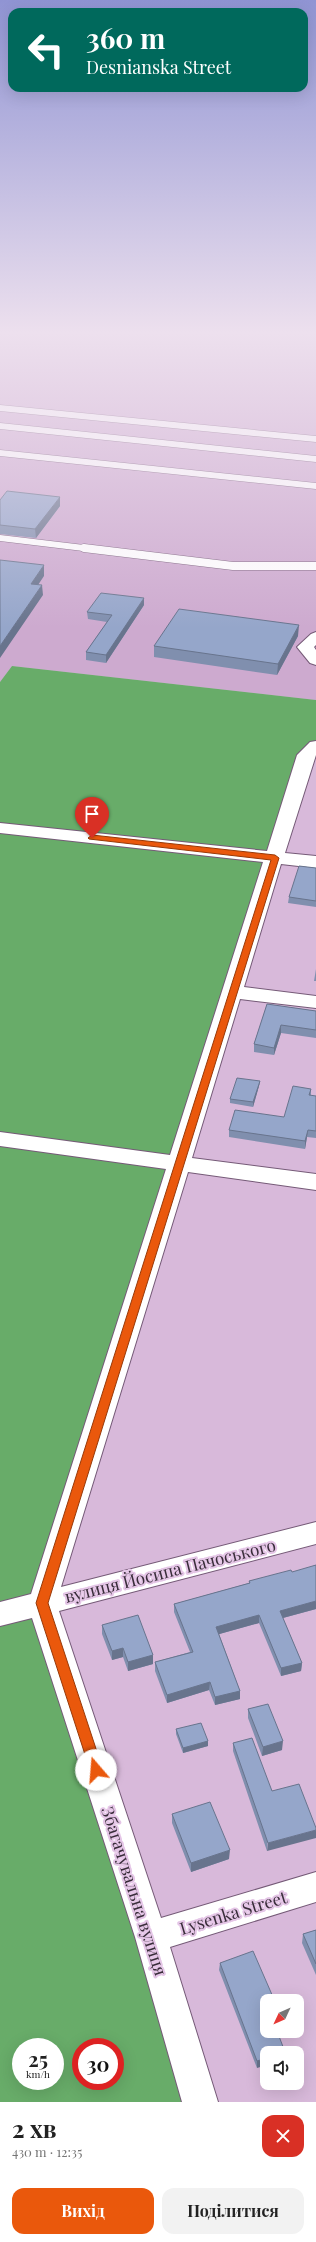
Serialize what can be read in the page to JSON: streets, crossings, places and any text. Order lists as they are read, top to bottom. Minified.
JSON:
{"streets":{"street":["вулиця Йосипа Пачоського","Збагачувальна вулиця","Lysenka Street"]},"crossings":[["вулиця Йосипа Пачоського","Збагачувальна вулиця"],["Збагачувальна вулиця","Lysenka Street"]],"north":"bottom left","page":{"turn":["360 m","Desnianska Street"],"speed":"25 km/h","limit":"30","heading":["2 хв","430 m · 12:35"],"buttons":["Вихід","Поділитися"]}}
